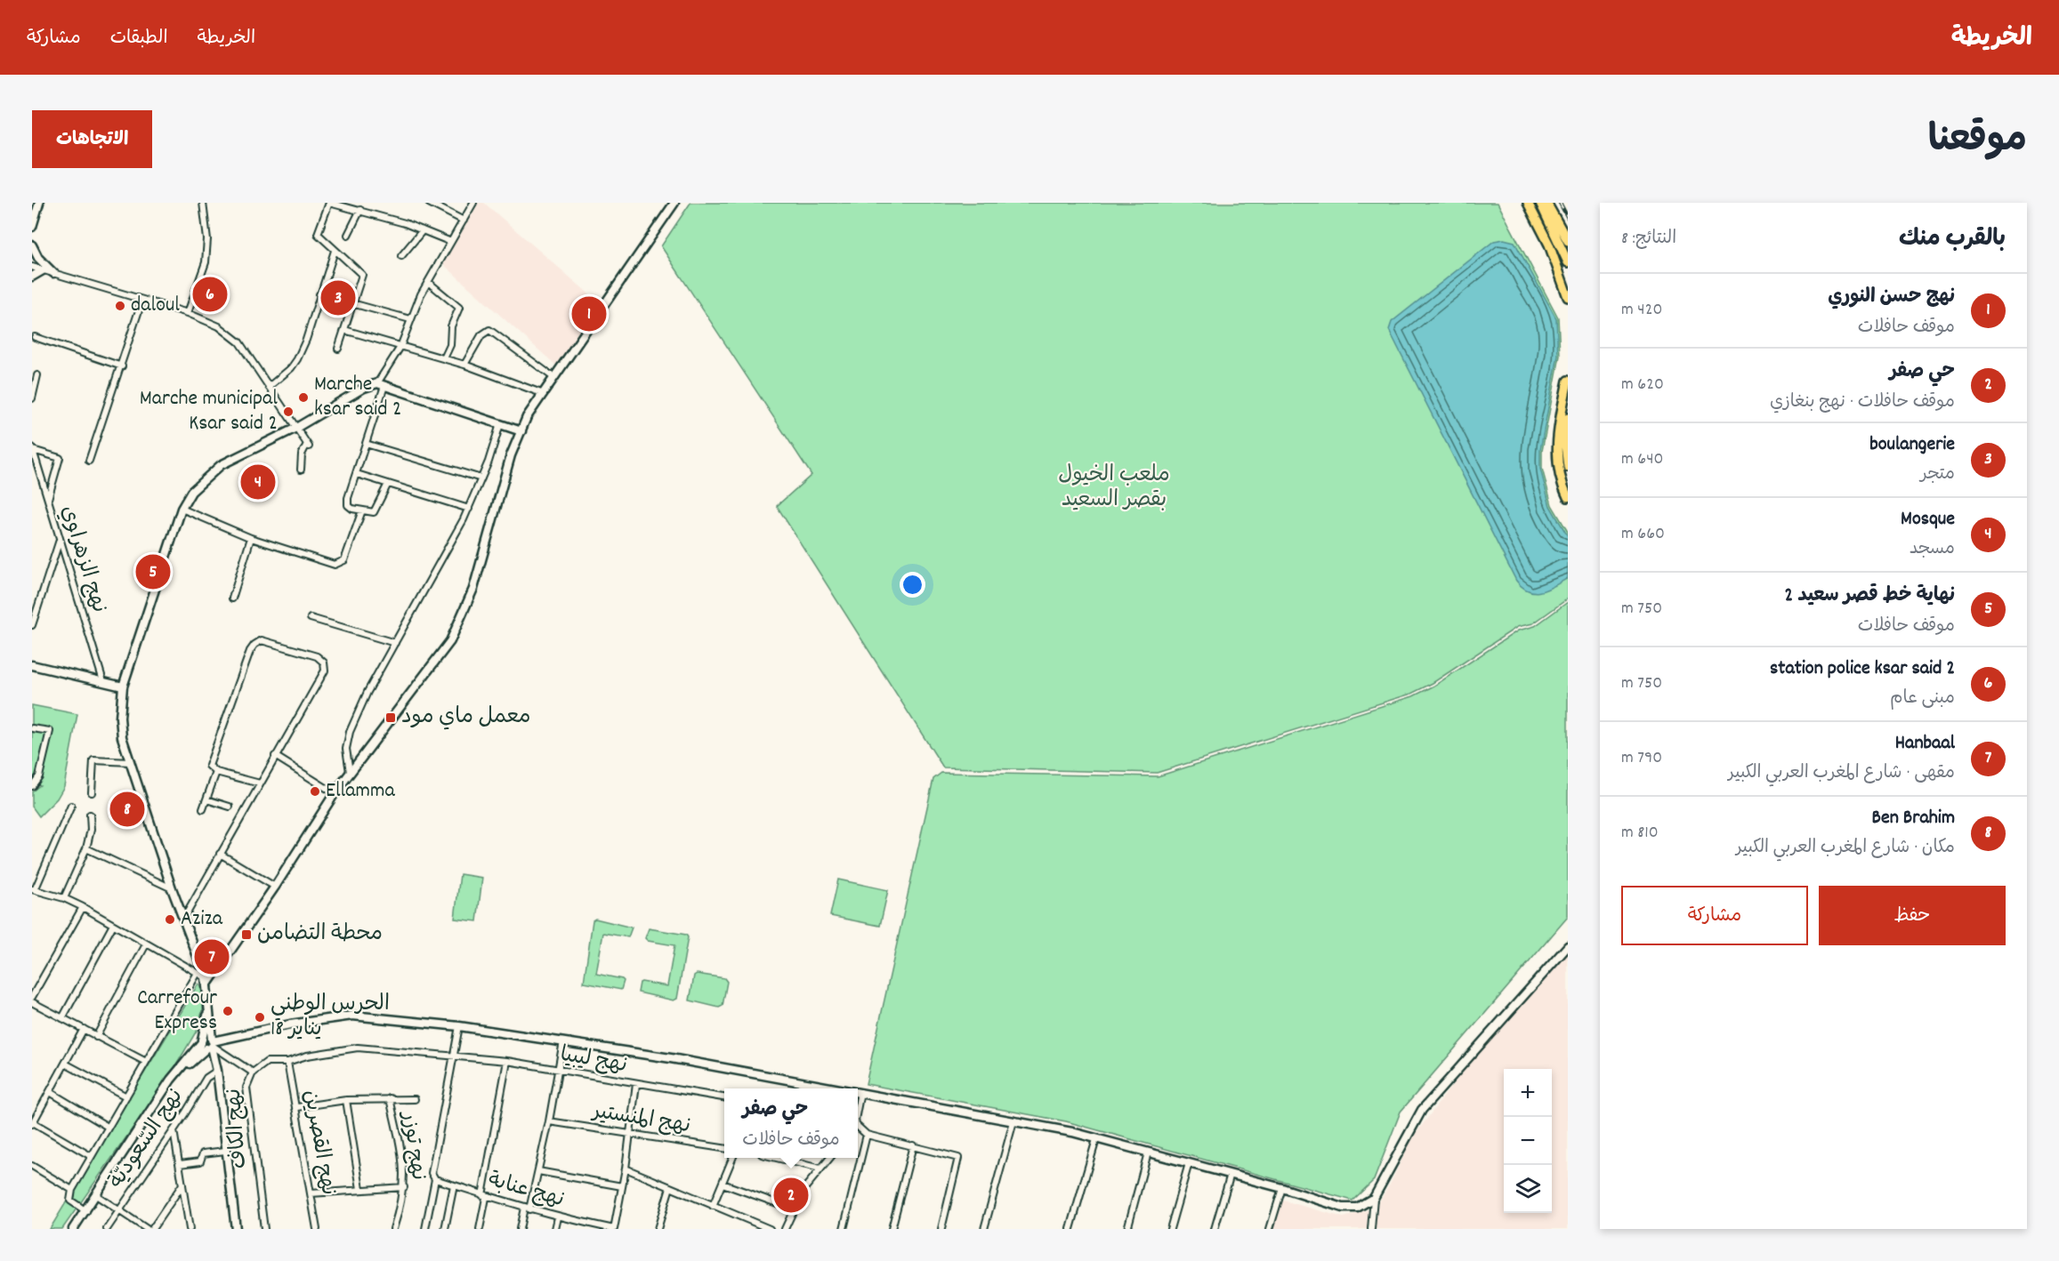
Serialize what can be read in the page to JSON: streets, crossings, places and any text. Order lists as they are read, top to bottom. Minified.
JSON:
{"streets":{"street":["نهج الزهراوي","نهج ليبيا","نهج المنستير","نهج الكاف","نهج السّعوديّة","نهج القصرين","نهج توزر","نهج عنابة"]},"crossings":[["نهج ليبيا","نهج الكاف"],["نهج الكاف","نهج القصرين"]],"parks":["ملعب الخيول بقصر السعيد"],"places":{"other":["daloul","Marche ksar said 2","Marche municipal Ksar said 2","Ellamma","Aziza","Carrefour Express","الحرس الوطني 18 يناير"],"transit":["معمل ماي مود","محطة التضامن"]},"page":{"header":"الخريطة","nav":["الخريطة","الطبقات","مشاركة"],"title":"موقعنا","buttons":["الاتجاهات",["حفظ","مشاركة"]],"heading":["بالقرب منك","النتائج: 8"],"list":[{"mark":"1","name":"نهج حسن النوري","note":"موقف حافلات","value":"420 m"},{"mark":"2","name":"حي صفر","note":"موقف حافلات · نهج بنغازي","value":"620 m"},{"mark":"3","name":"boulangerie","note":"متجر","value":"640 m"},{"mark":"4","name":"Mosque","note":"مسجد","value":"660 m"},{"mark":"5","name":"نهاية خط قصر سعيد 2","note":"موقف حافلات","value":"750 m"},{"mark":"6","name":"station police ksar said 2","note":"مبنى عام","value":"750 m"},{"mark":"7","name":"Hanbaal","note":"مقهى · شارع المغرب العربي الكبير","value":"790 m"},{"mark":"8","name":"Ben Brahim","note":"مكان · شارع المغرب العربي الكبير","value":"810 m"}],"pins":["6","3","1","4","5","8","7","2"],"map_buttons":["+","−"],"popup":["حي صفر","موقف حافلات"]}}
